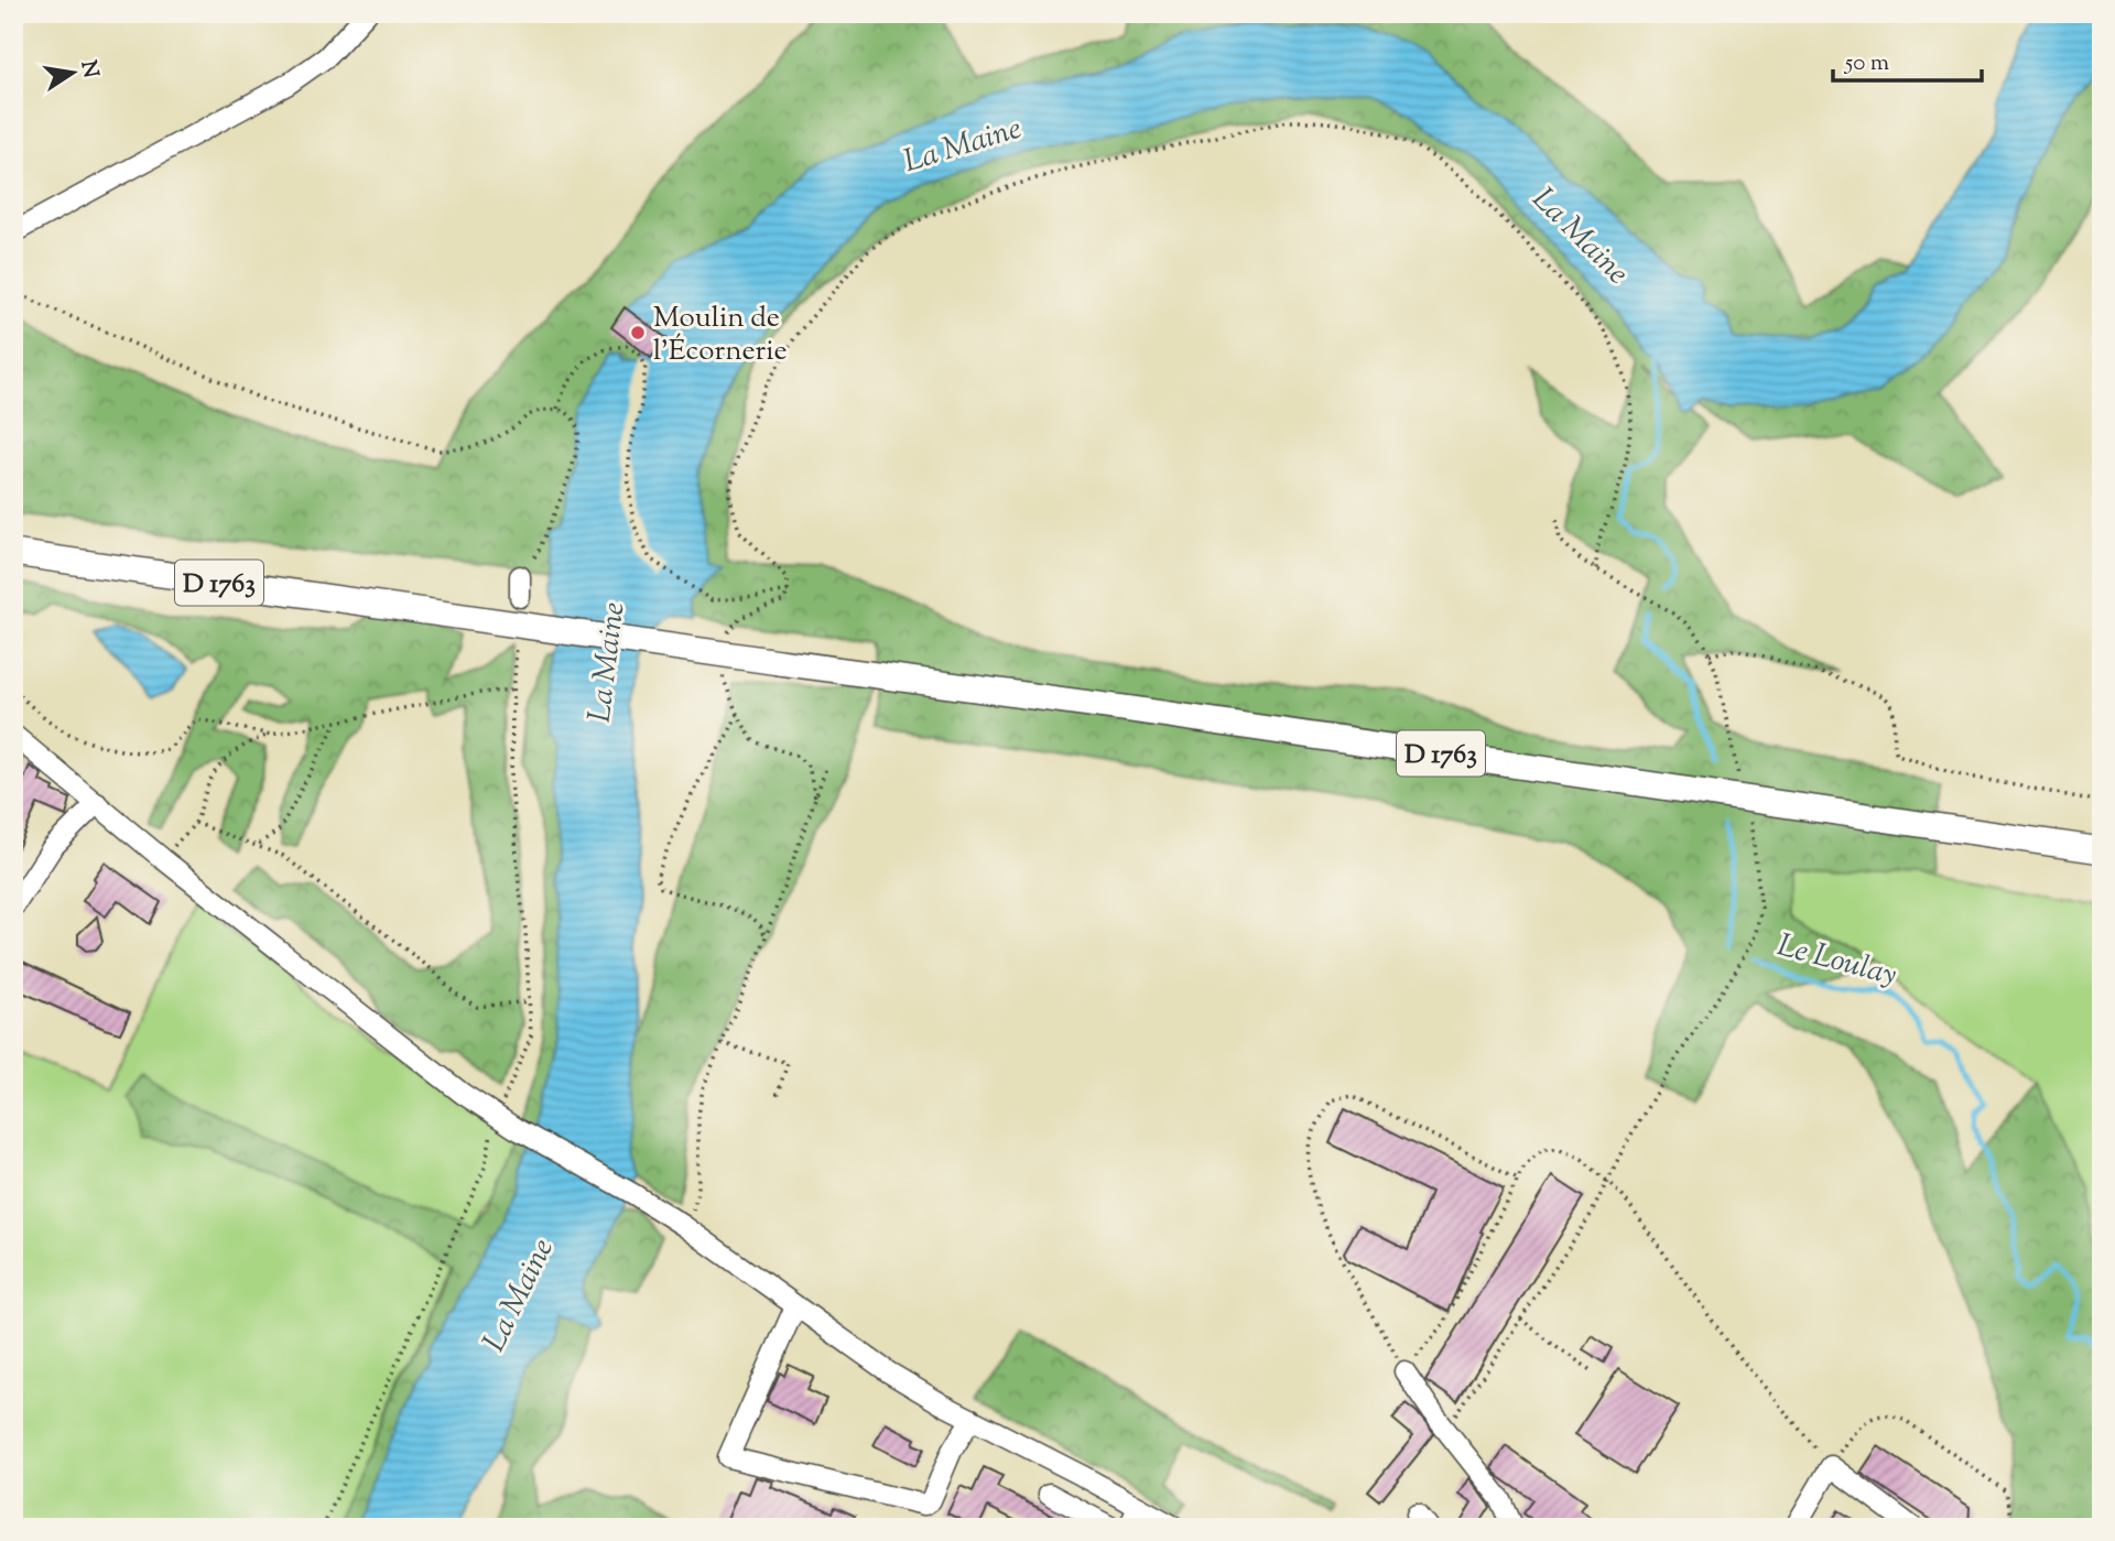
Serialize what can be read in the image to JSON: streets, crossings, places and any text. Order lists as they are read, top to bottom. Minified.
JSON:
{"streets":{"main road":["D 1763"]},"water":["La Maine","Le Loulay"],"places":["Moulin de l'Écornerie"],"scale_bar":"50 m","north":"right"}
